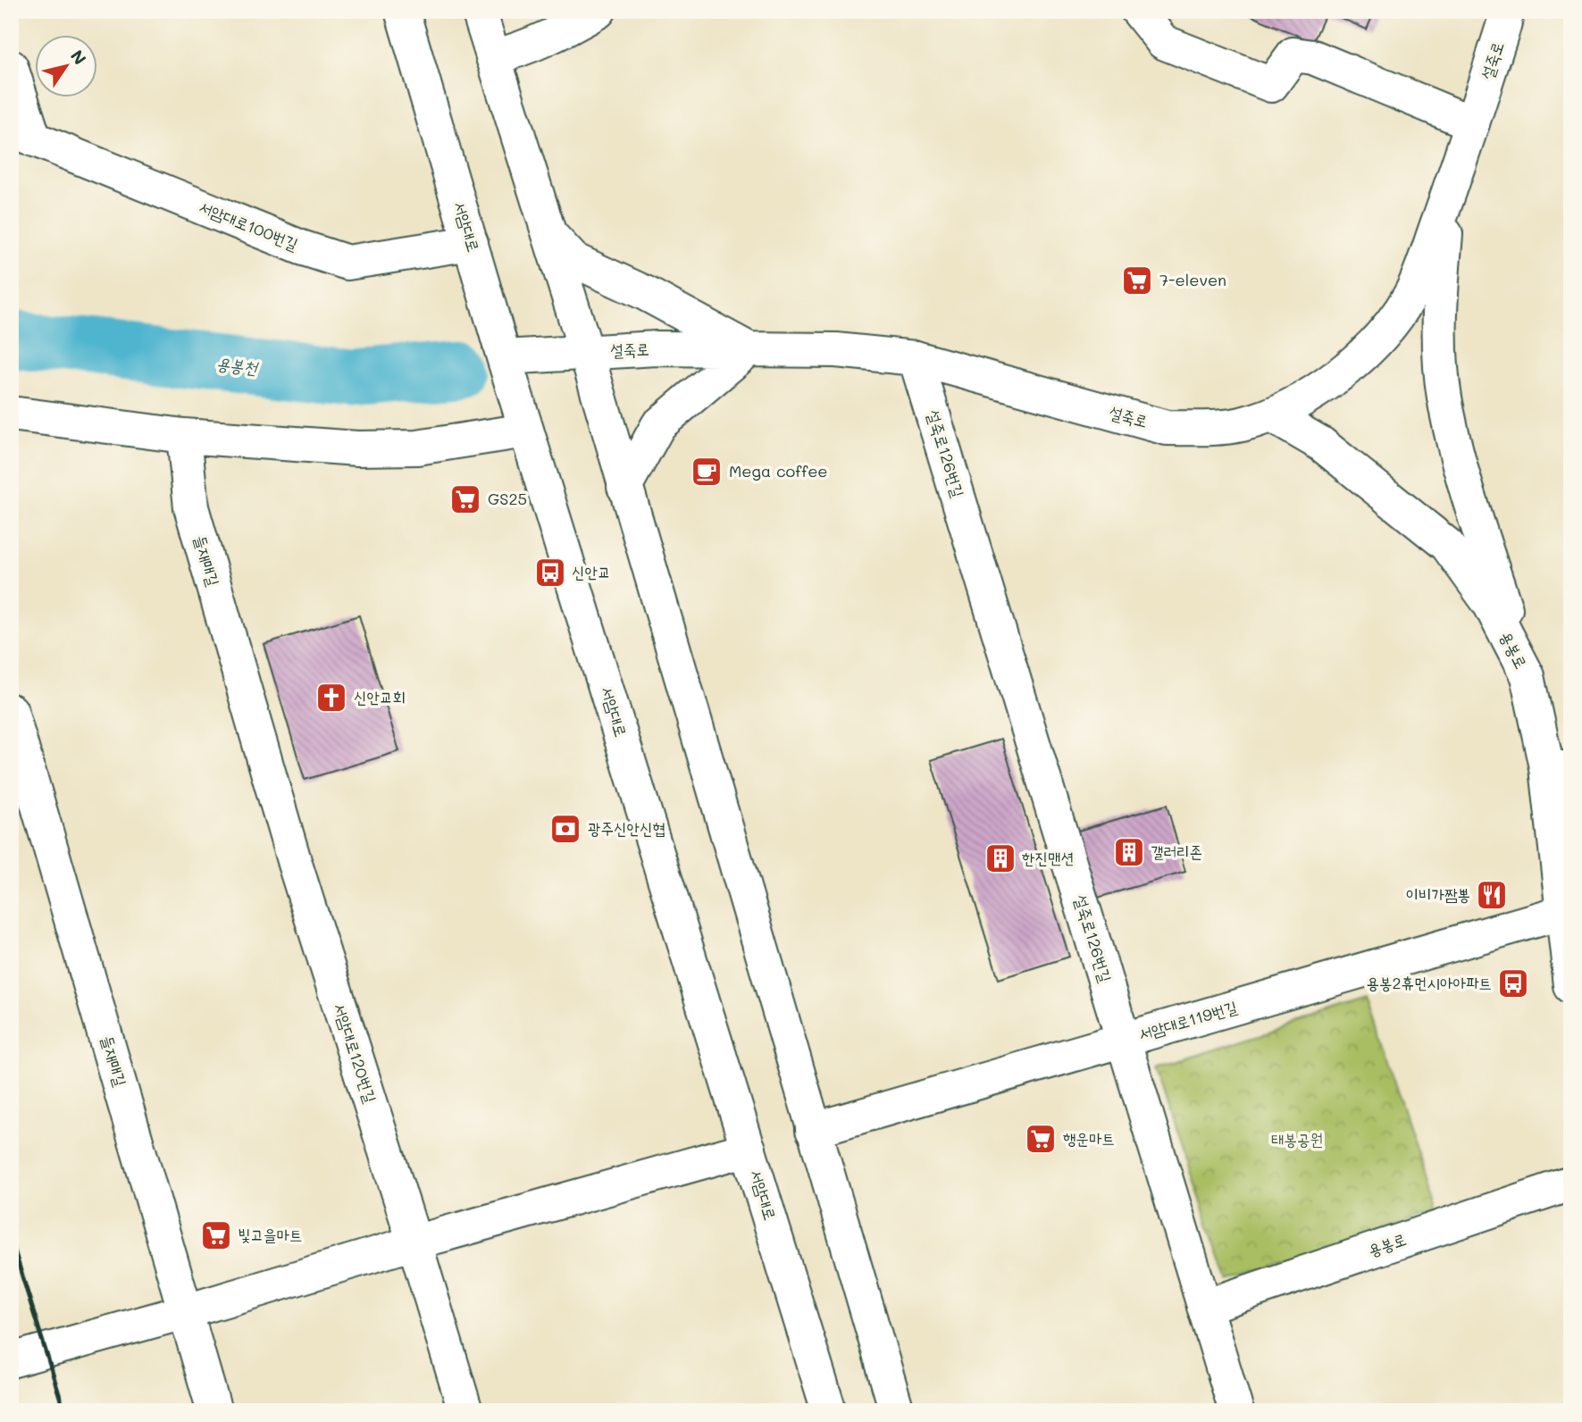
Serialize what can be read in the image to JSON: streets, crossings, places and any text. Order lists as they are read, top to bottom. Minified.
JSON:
{"streets":{"street":["설죽로","서암대로100번길","서암대로","설죽로126번길","들재매길","용봉로","서암대로119번길","서암대로120번길"]},"crossings":[["설죽로","서암대로"],["설죽로","설죽로126번길"],["설죽로","용봉로"],["서암대로100번길","서암대로"],["설죽로126번길","용봉로"],["설죽로126번길","서암대로119번길"],["들재매길","서암대로120번길"],["용봉로","서암대로119번길"]],"water":["용봉천"],"parks":["태봉공원"],"places":{"supermarket":["7-eleven","GS25","행운마트","빛고을마트"],"cafe":["Mega coffee"],"bus stop":["신안교","용봉2휴먼시아아파트"],"church":["신안교회"],"bank":["광주신안신협"],"building":["갤러리존","한진맨션"],"restaurant":["이비가짬뽕"]},"north":"top right"}
